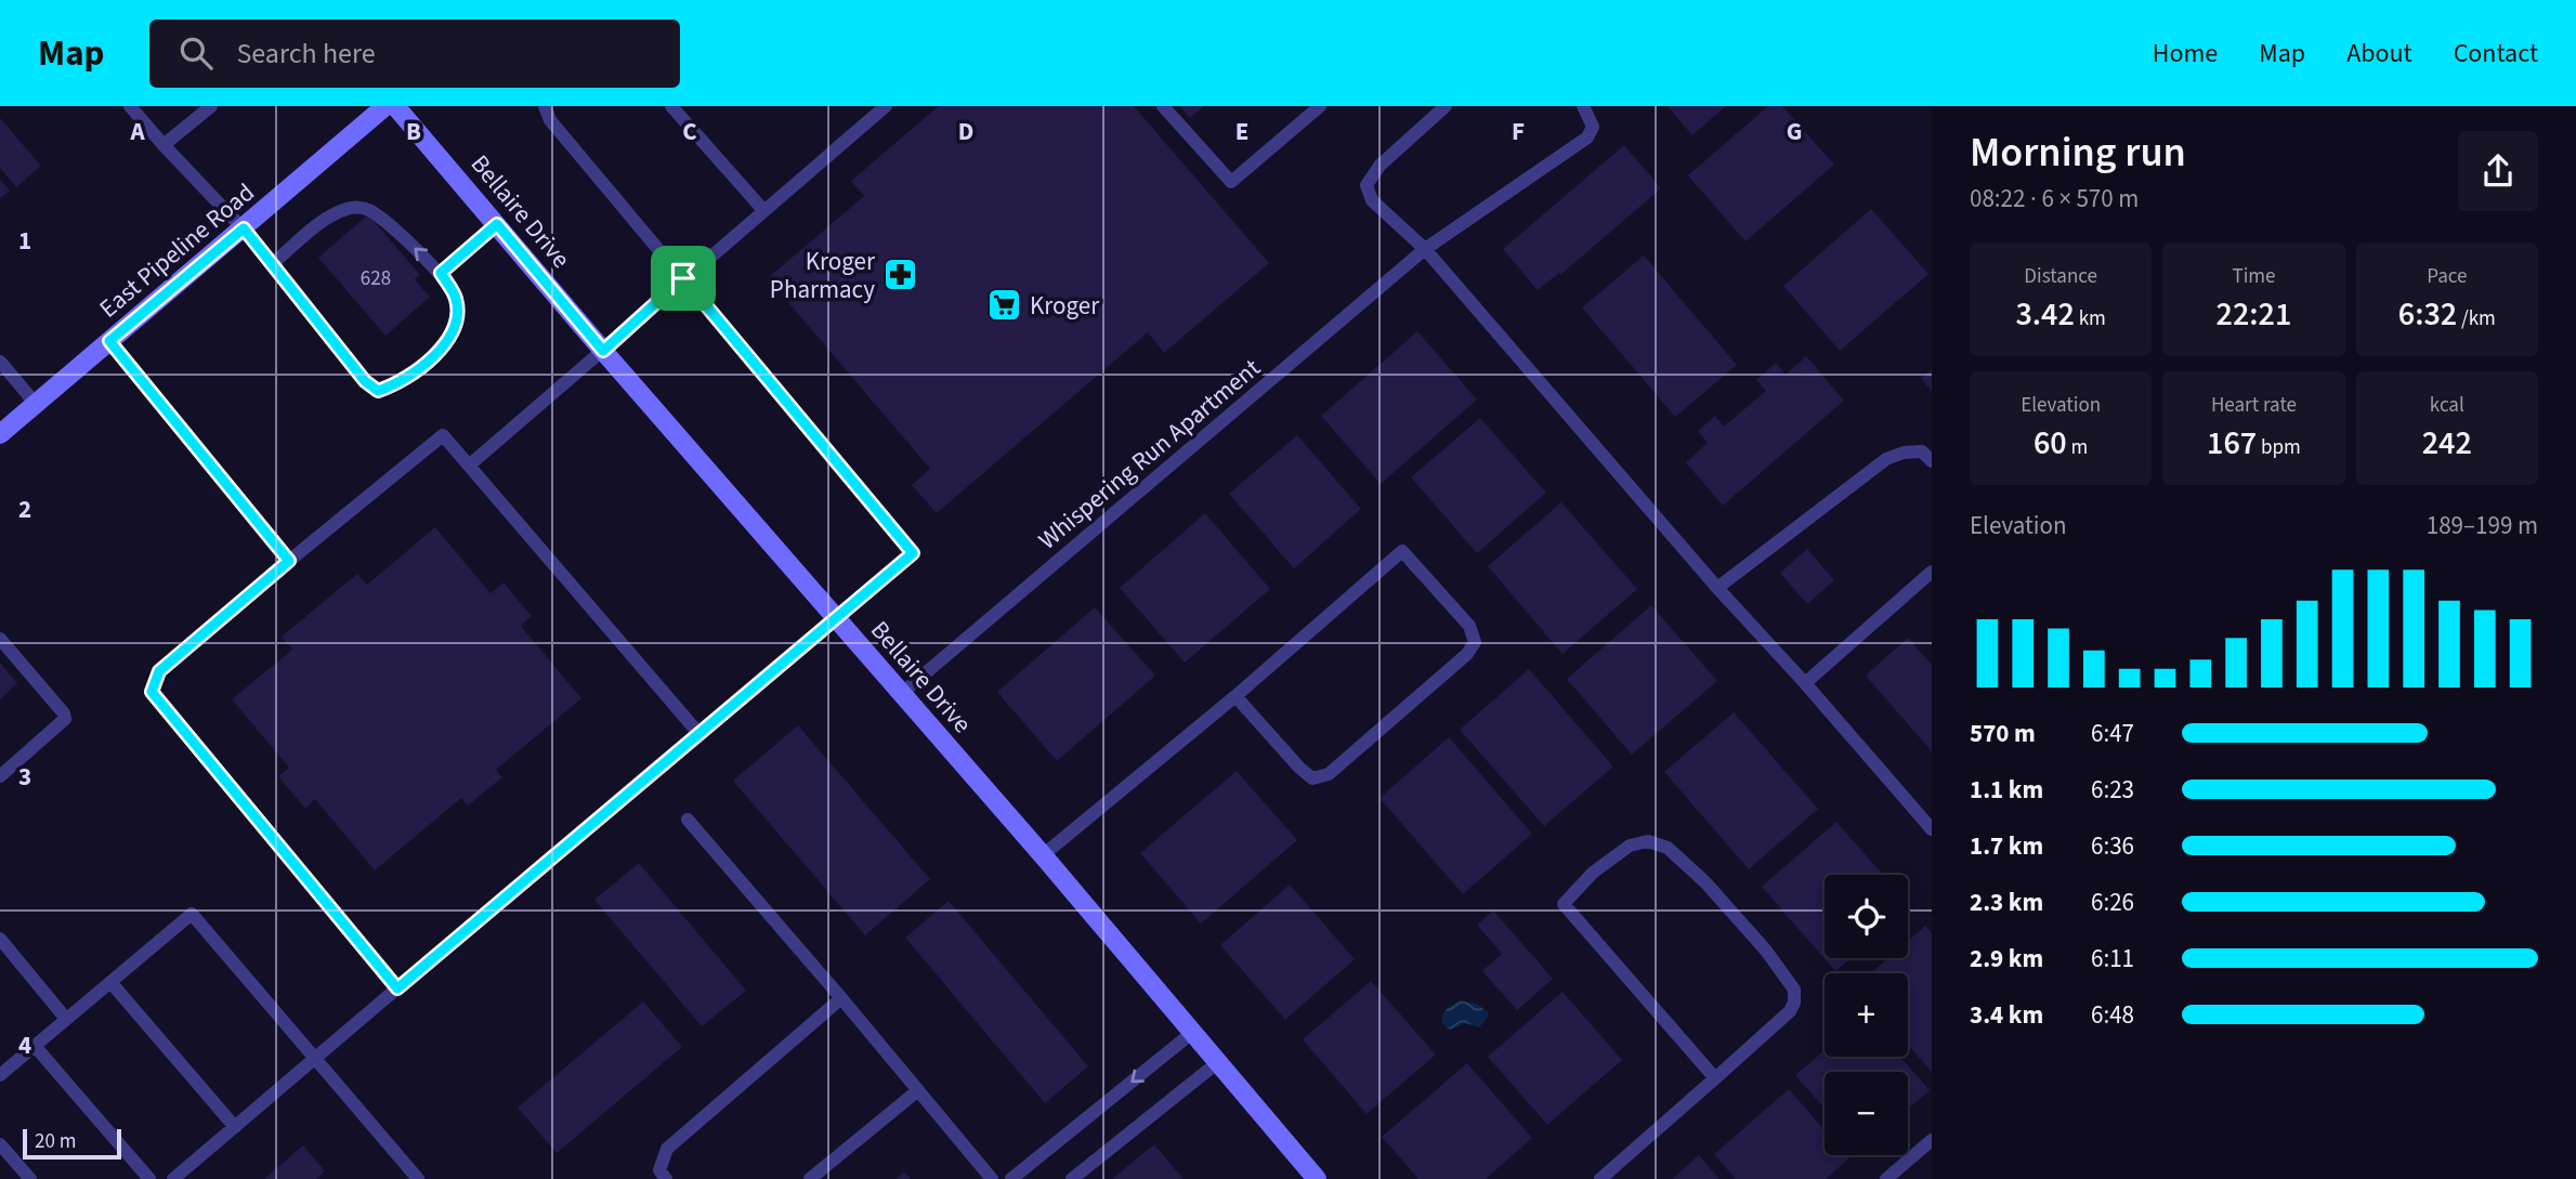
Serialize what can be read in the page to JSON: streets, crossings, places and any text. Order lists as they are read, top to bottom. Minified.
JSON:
{"streets":{"street":["Bellaire Drive","East Pipeline Road"],"lane":["Whispering Run Apartment"]},"crossings":[["Bellaire Drive","Whispering Run Apartment"]],"places":{"pharmacy":["Kroger Pharmacy"],"supermarket":["Kroger"]},"house_numbers":["628"],"scale_bar":"20 m","page":{"header":"Map","search":"Search here","nav":["Home","Map","About","Contact"],"heading":["Morning run","08:22 · 6 × 570 m"],"stats":[["Distance","3.42 km"],["Time","22:21"],["Pace","6:32 /km"],["Elevation","60 m"],["Heart rate","167 bpm"],["kcal","242"]],"chart":["Elevation","189–199 m"],"list":[{"name":"570 m","note":"6:47"},{"name":"1.1 km","note":"6:23"},{"name":"1.7 km","note":"6:36"},{"name":"2.3 km","note":"6:26"},{"name":"2.9 km","note":"6:11"},{"name":"3.4 km","note":"6:48"}],"map_buttons":["+","−"],"scale":"20 m"},"grid":{"columns":["A","B","C","D","E","F","G"],"rows":["1","2","3","4"]}}
